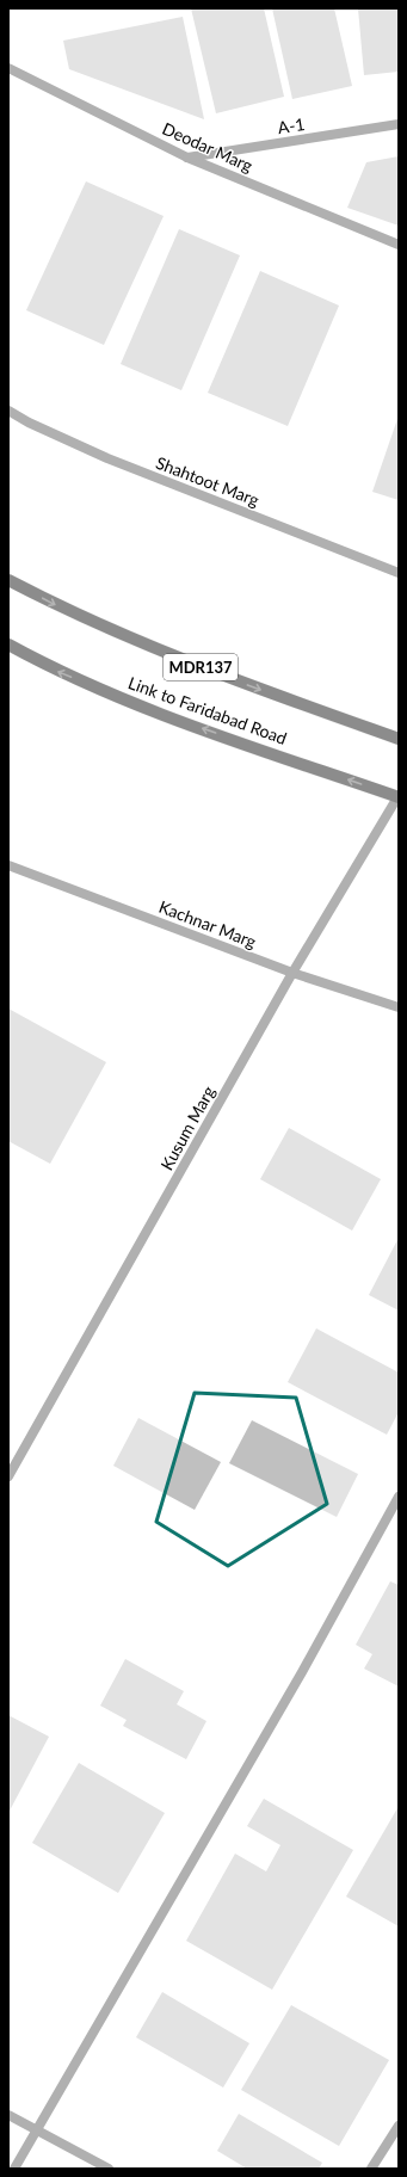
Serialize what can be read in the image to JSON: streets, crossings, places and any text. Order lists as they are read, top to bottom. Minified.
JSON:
{"streets":{"main road":["MDR137","Link to Faridabad Road"],"street":["A-1","Deodar Marg","Shahtoot Marg","Kachnar Marg","Kusum Marg"]},"crossings":[["A-1","Deodar Marg"],["Link to Faridabad Road","Kusum Marg"],["Kachnar Marg","Kusum Marg"]]}
